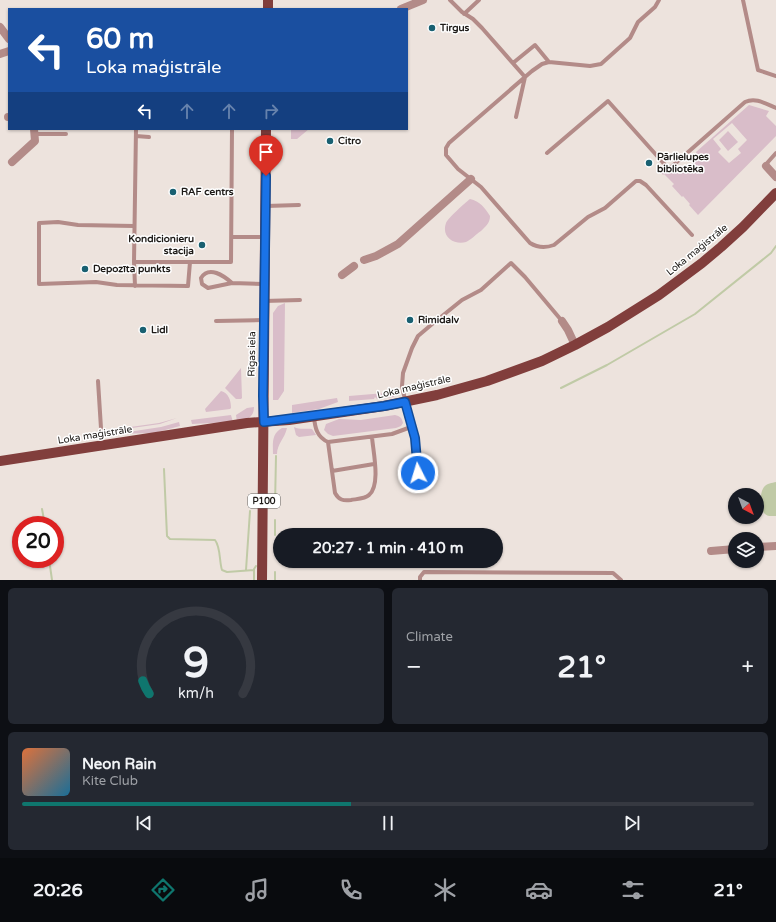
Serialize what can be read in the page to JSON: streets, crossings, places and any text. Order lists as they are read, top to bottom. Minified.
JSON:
{"streets":{"main road":["Loka maģistrāle","Rīgas iela","P100"]},"crossings":[["Loka maģistrāle","Rīgas iela"]],"places":["Tirgus","Citro","Pārlielupes bibliotēka","RAF centrs","Kondicionieru stacija","Depozīta punkts","Rimidalv","Lidl"],"north":"bottom right","page":{"turn":["60 m","Loka maģistrāle"],"limit":"20","trip":"20:27 · 1 min · 410 m","tile":"Climate","heat":["−","21°","+"],"song":["Neon Rain","Kite Club"],"tabs":["20:26","21°"],"gauge":["9","km/h"]}}
